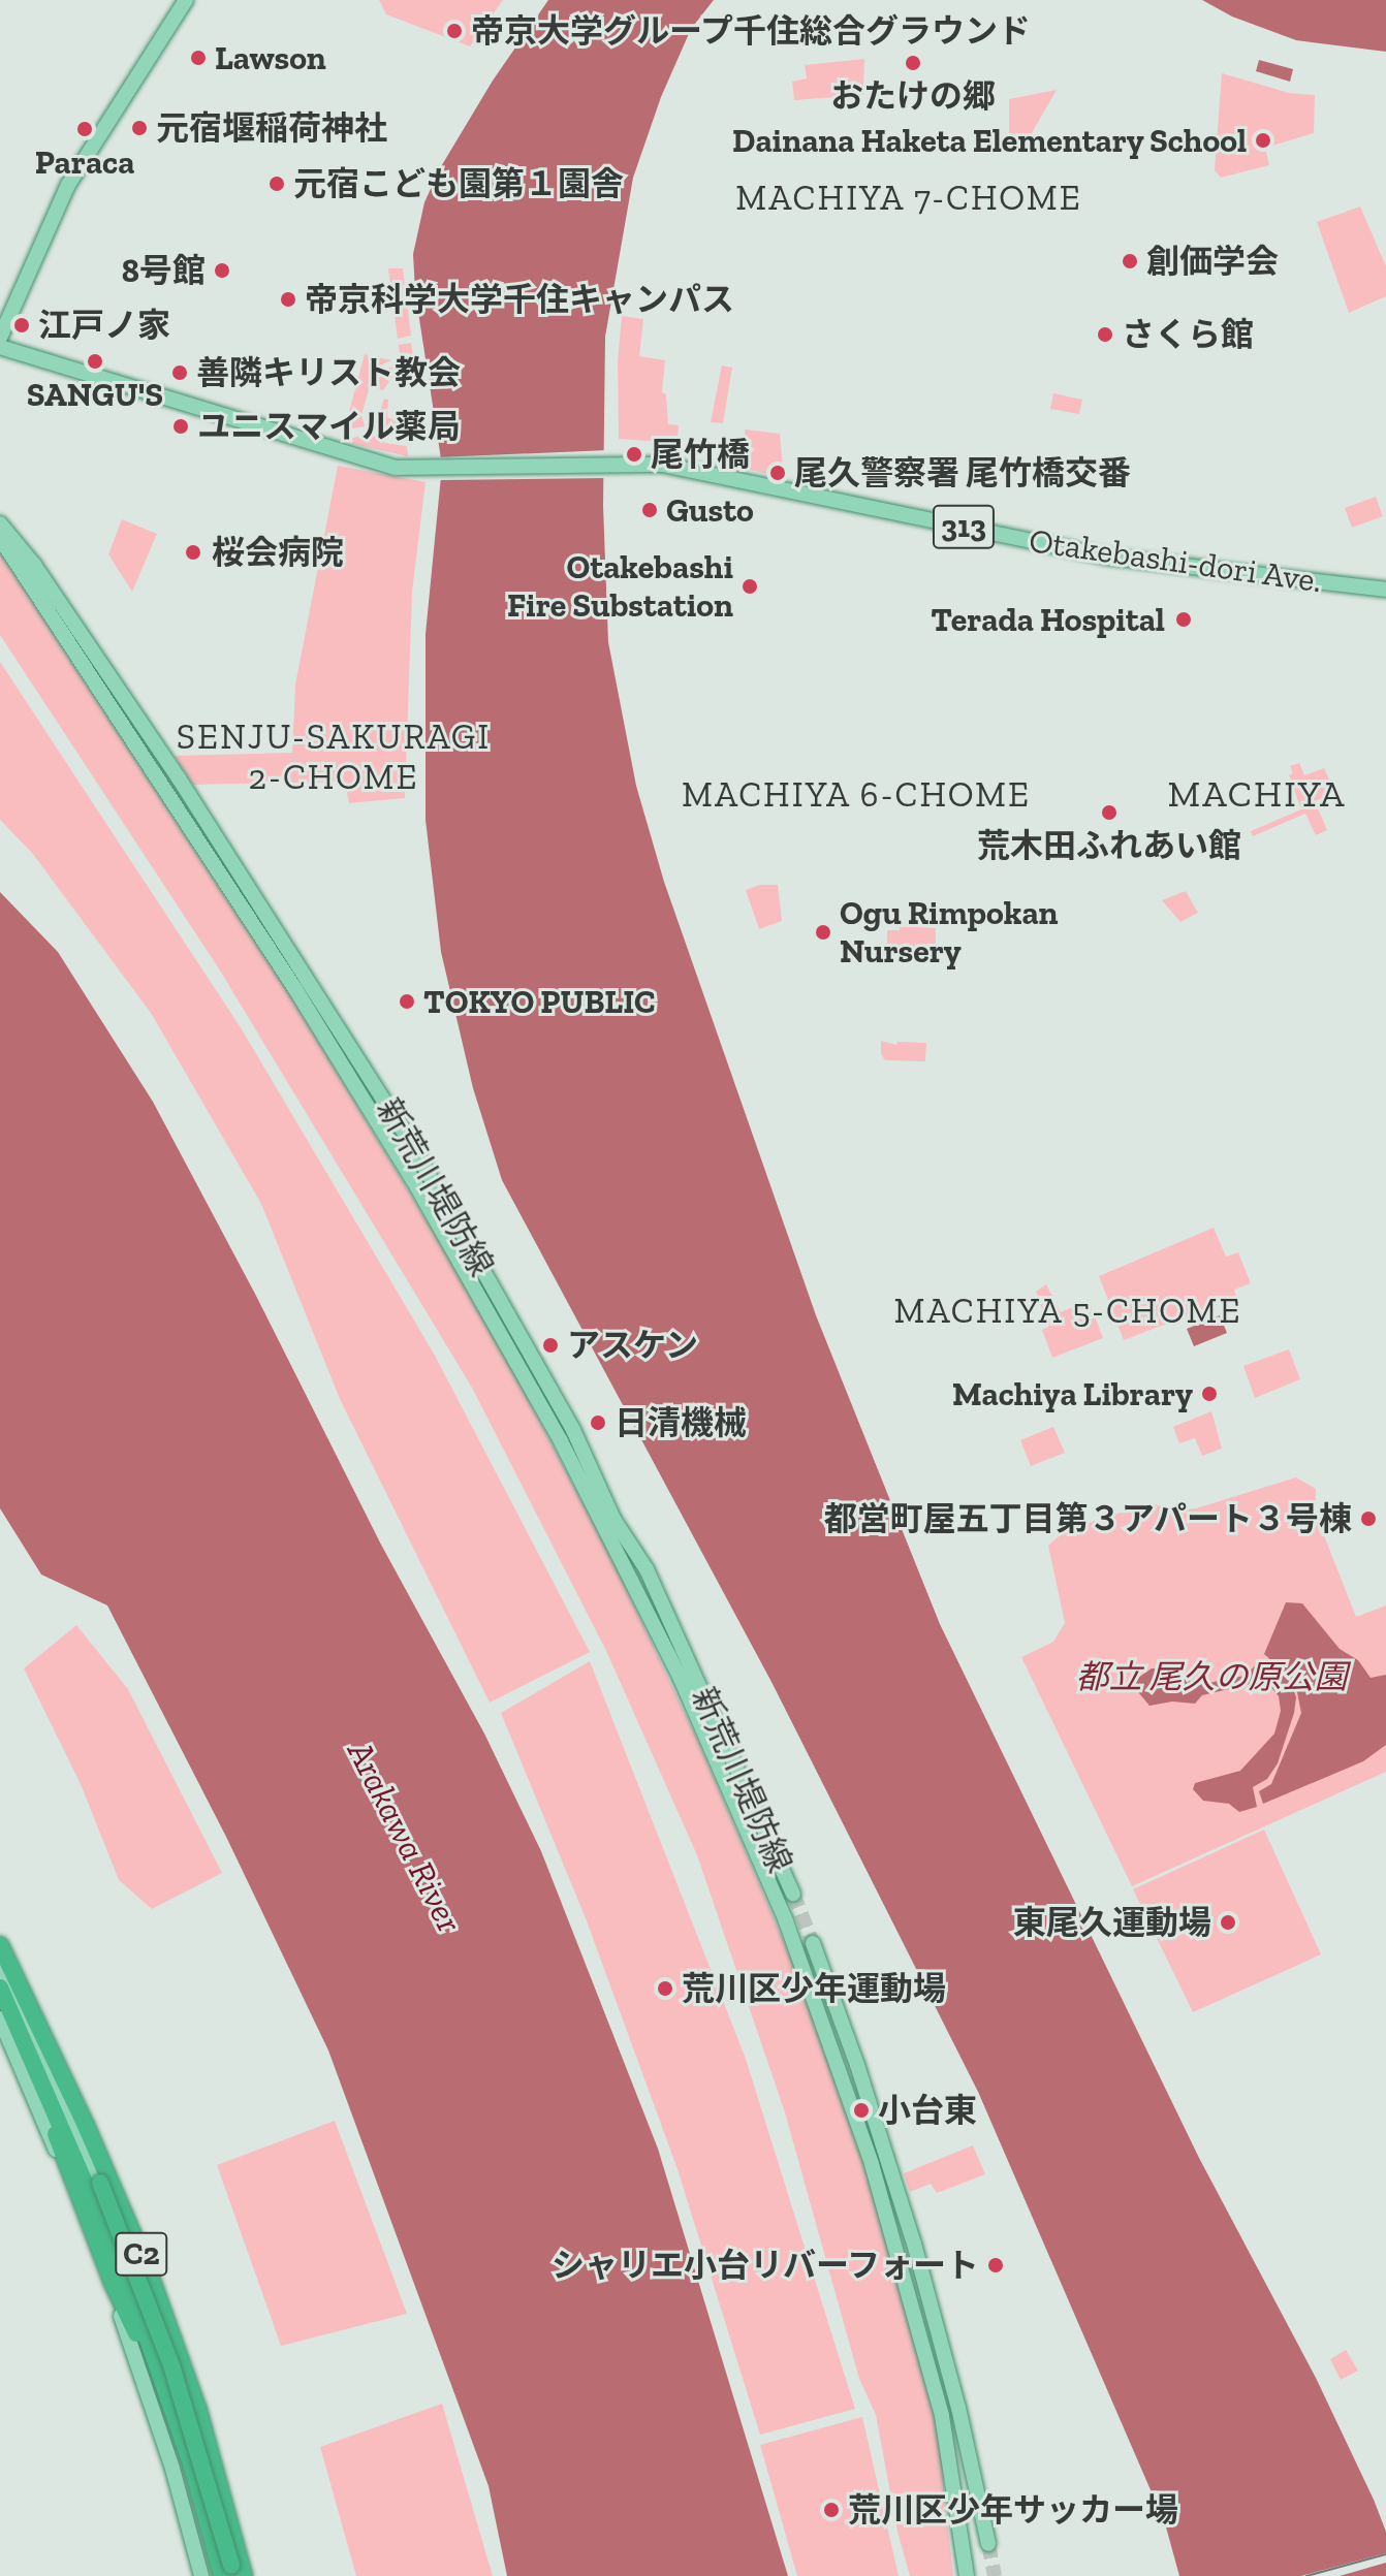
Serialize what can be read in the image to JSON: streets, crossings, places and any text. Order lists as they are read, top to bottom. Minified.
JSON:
{"streets":{"highway":["C2"],"main road":["313","Otakebashi-dori Ave.","新荒川堤防線"]},"districts":["MACHIYA 7-CHOME","SENJU-SAKURAGI 2-CHOME","MACHIYA","MACHIYA 6-CHOME","MACHIYA 5-CHOME"],"water":["Arakawa River"],"parks":["都立 尾久の原公園"],"places":["帝京大学グループ千住総合グラウンド","Lawson","おたけの郷","元宿堰稲荷神社","Paraca","Dainana Haketa Elementary School","元宿こども園第１園舎","創価学会","8号館","帝京科学大学千住キャンパス","江戸ノ家","さくら館","SANGU'S","善隣キリスト教会","ユニスマイル薬局","尾竹橋","尾久警察署 尾竹橋交番","Gusto","桜会病院","Otakebashi Fire Substation","Terada Hospital","荒木田ふれあい館","Ogu Rimpokan Nursery","TOKYO PUBLIC","アスケン","Machiya Library","日清機械","都営町屋五丁目第３アパート３号棟","東尾久運動場","荒川区少年運動場","小台東","シャリエ小台リバーフォート","荒川区少年サッカー場"]}
